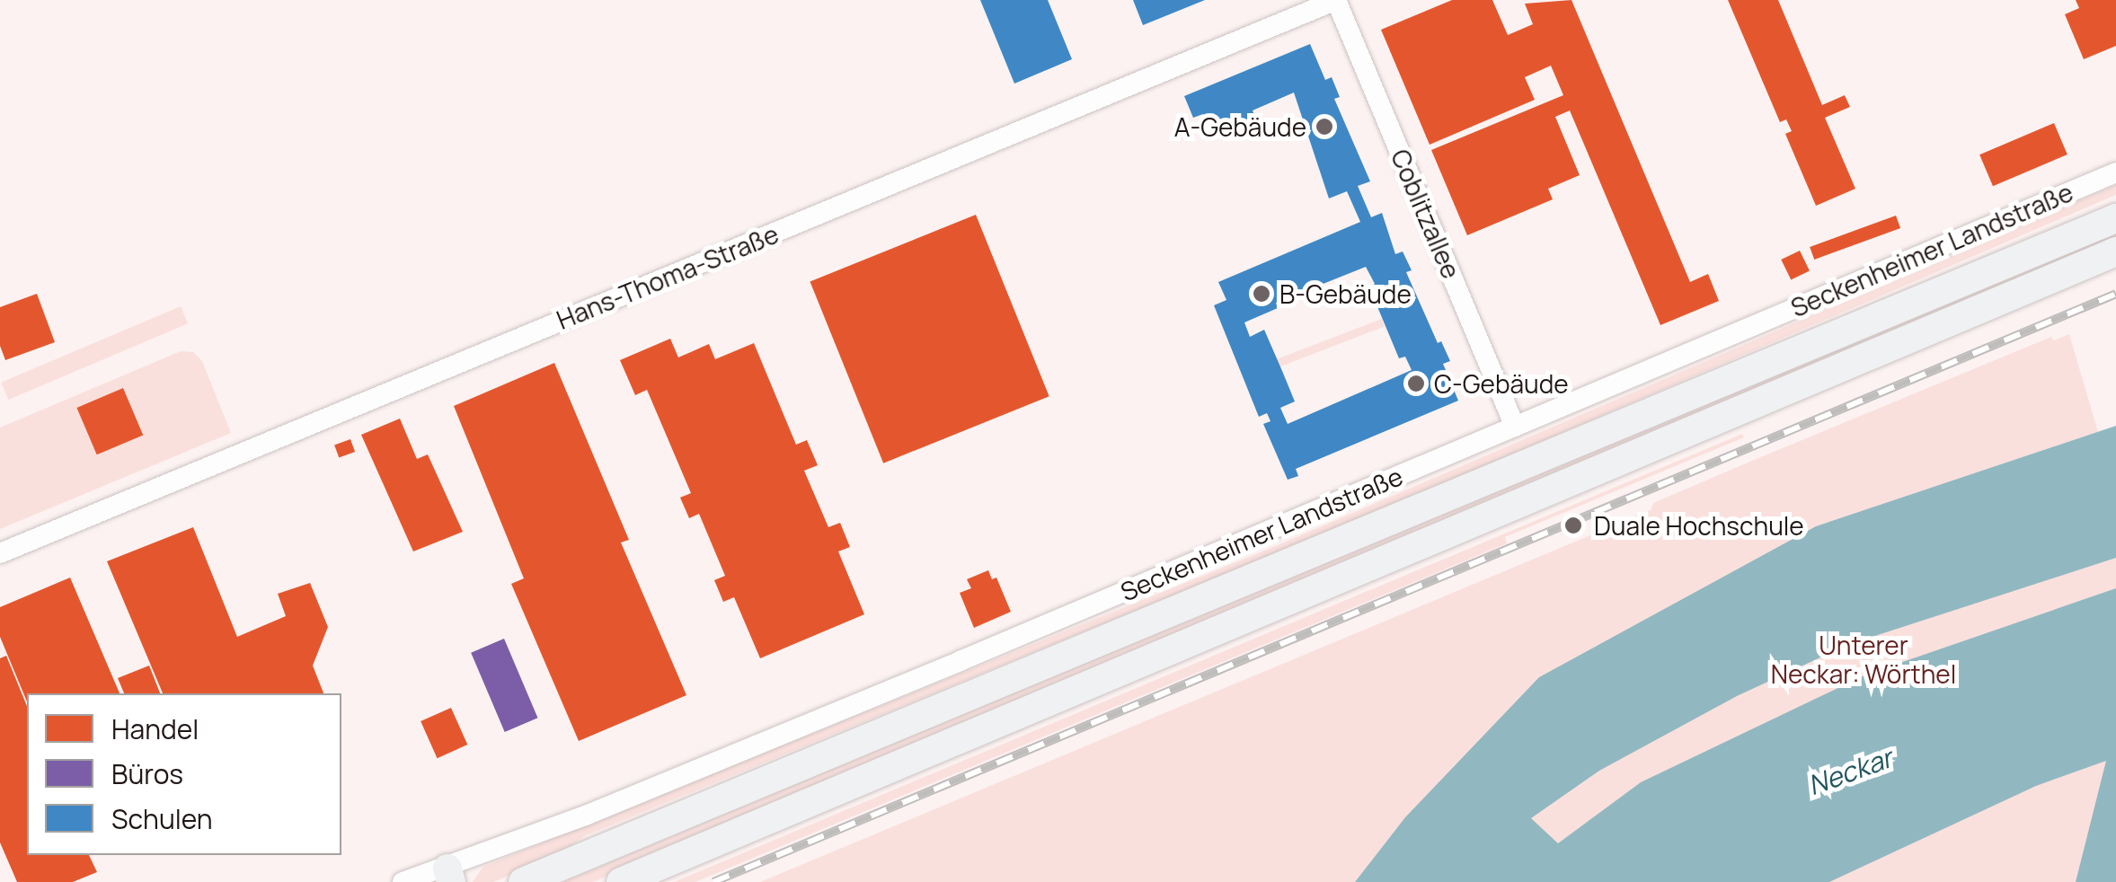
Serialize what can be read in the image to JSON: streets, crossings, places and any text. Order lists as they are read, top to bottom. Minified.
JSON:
{"streets":{"main road":["Seckenheimer Landstraße"],"street":["Coblitzallee","Hans-Thoma-Straße"]},"crossings":[["Coblitzallee","Seckenheimer Landstraße"],["Coblitzallee","Hans-Thoma-Straße"]],"water":["Neckar"],"parks":["Unterer Neckar: Wörthel"],"places":["A-Gebäude","B-Gebäude","C-Gebäude","Duale Hochschule"],"legend":["Handel","Büros","Schulen"]}
